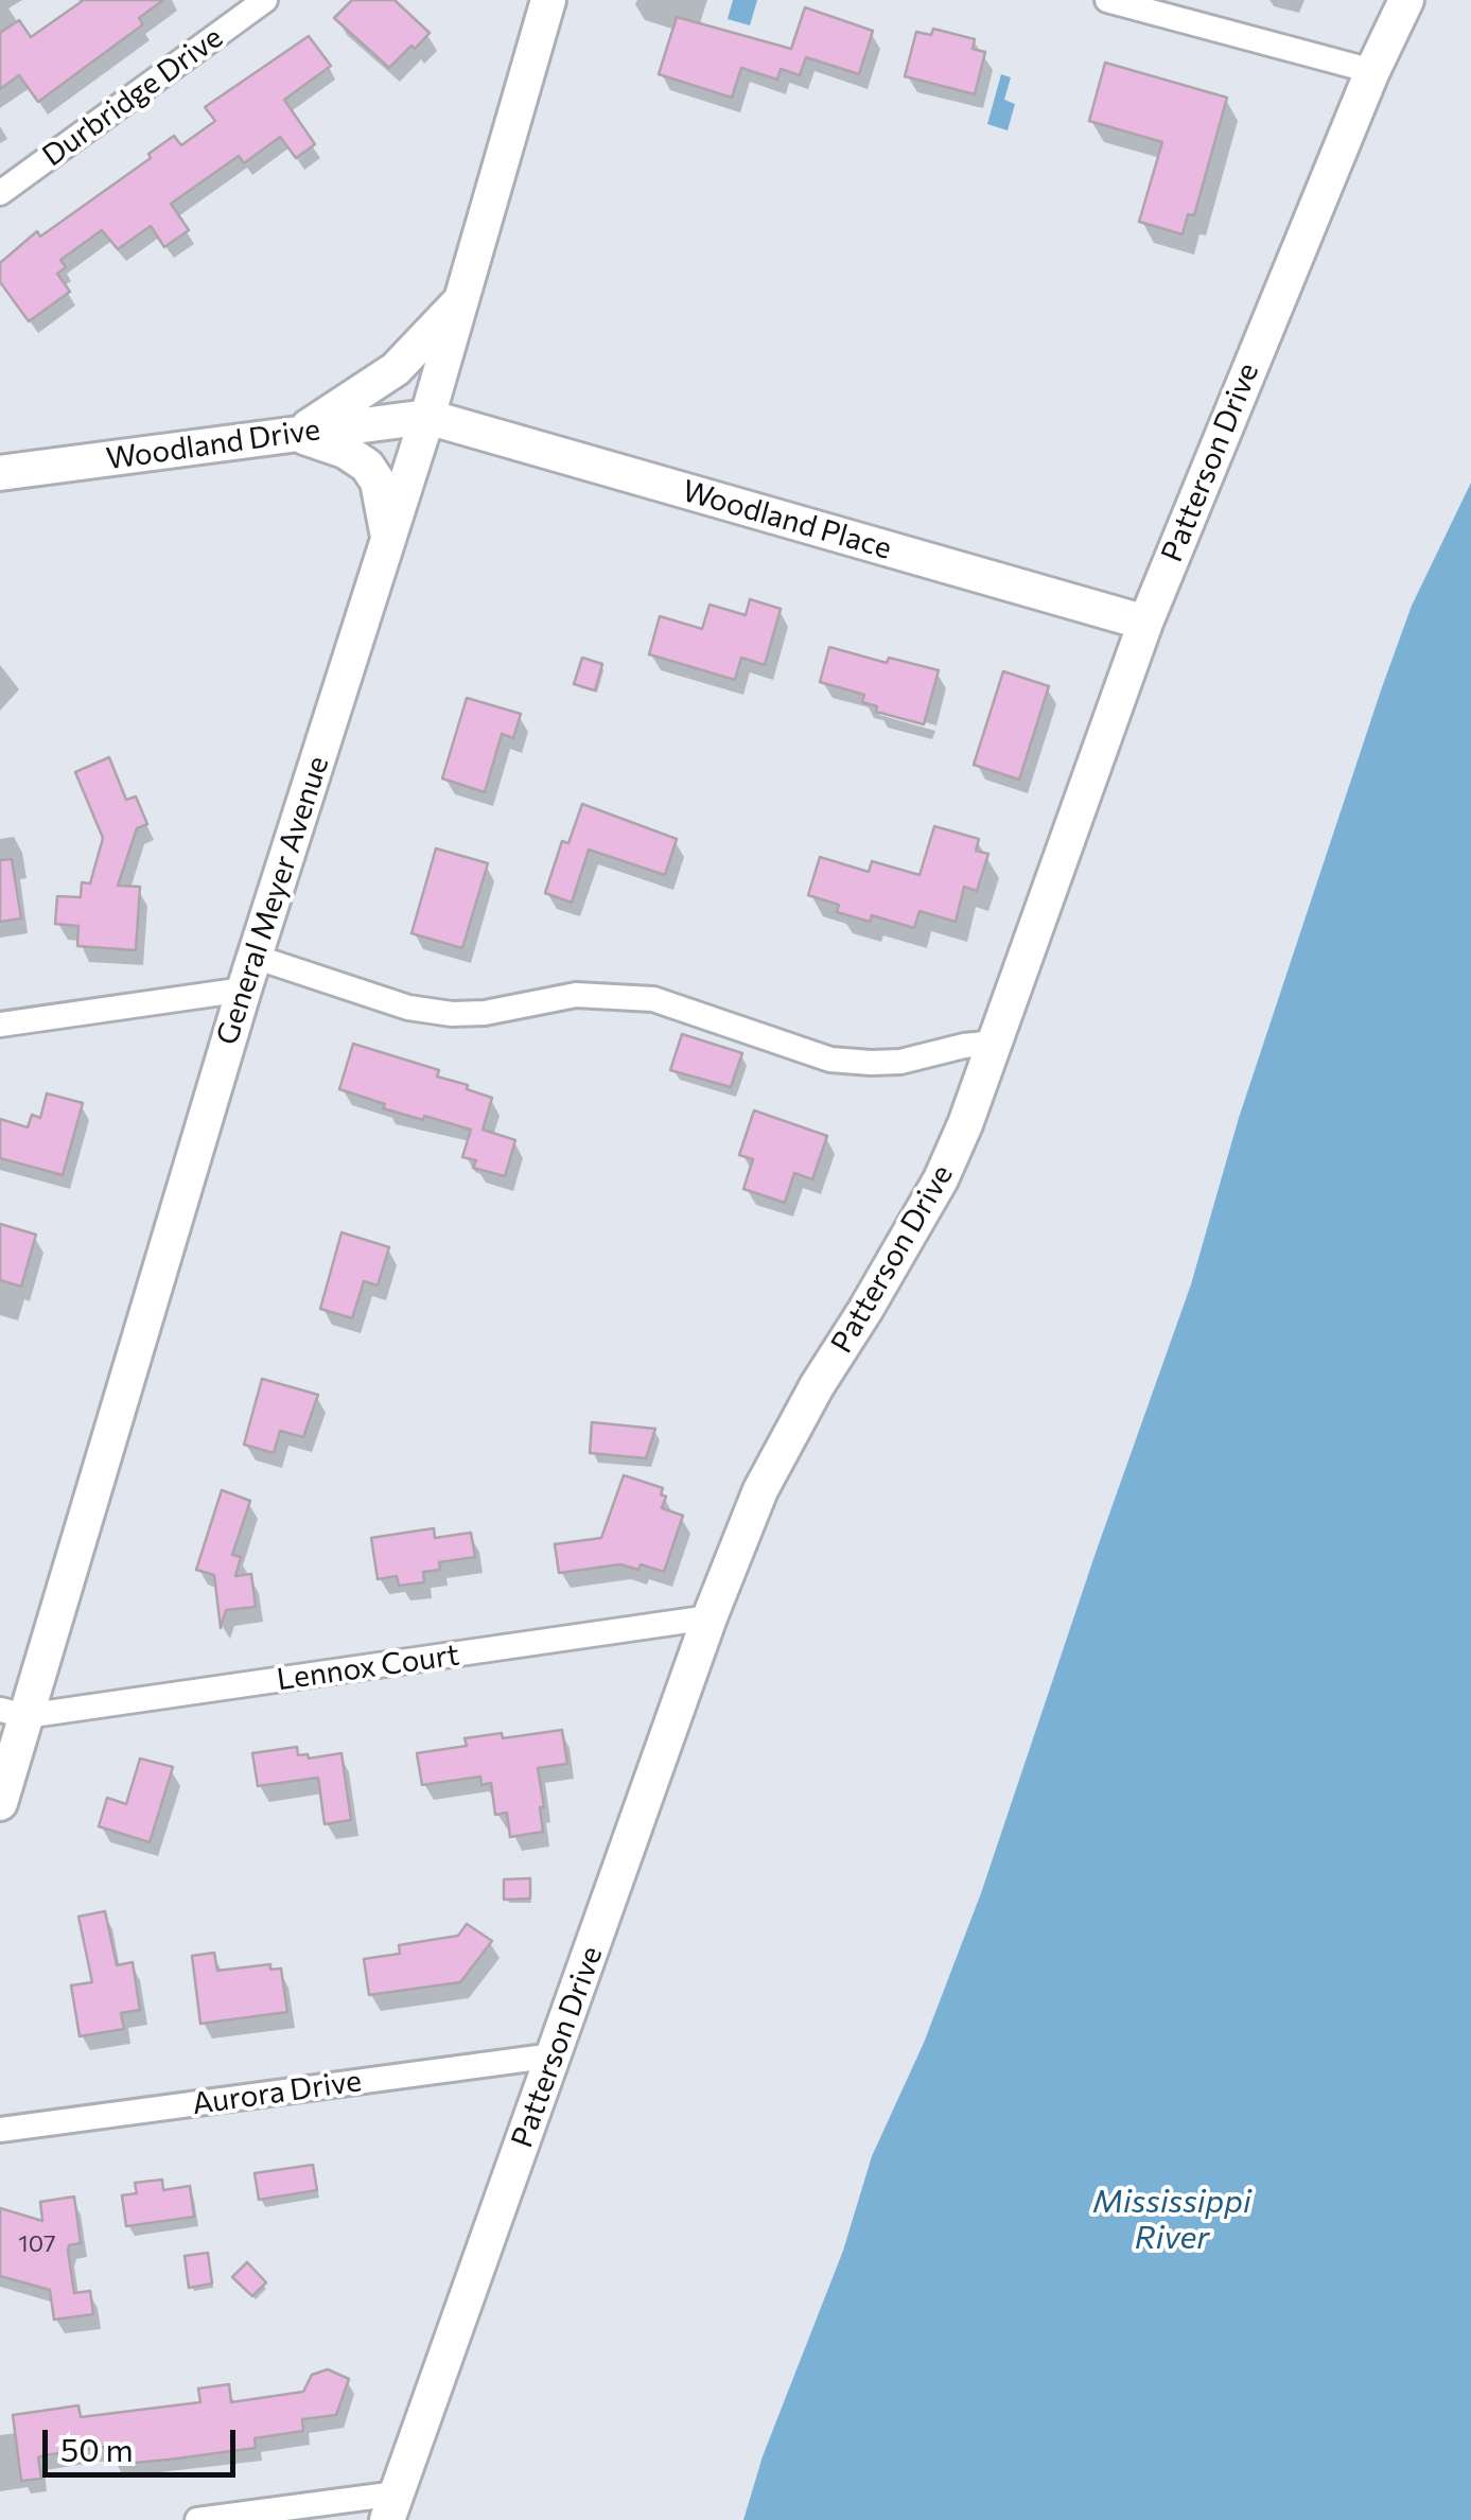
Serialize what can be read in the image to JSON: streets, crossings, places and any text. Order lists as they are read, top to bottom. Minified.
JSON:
{"streets":{"street":["Durbridge Drive","Woodland Drive","Patterson Drive","Woodland Place","General Meyer Avenue","Lennox Court","Aurora Drive"]},"crossings":[["Woodland Drive","Woodland Place"],["Woodland Drive","General Meyer Avenue"],["Patterson Drive","Woodland Place"],["Patterson Drive","Lennox Court"],["Patterson Drive","Aurora Drive"],["Woodland Place","General Meyer Avenue"],["General Meyer Avenue","Lennox Court"]],"water":["Mississippi River"],"house_numbers":["107"],"scale_bar":"50 m"}
